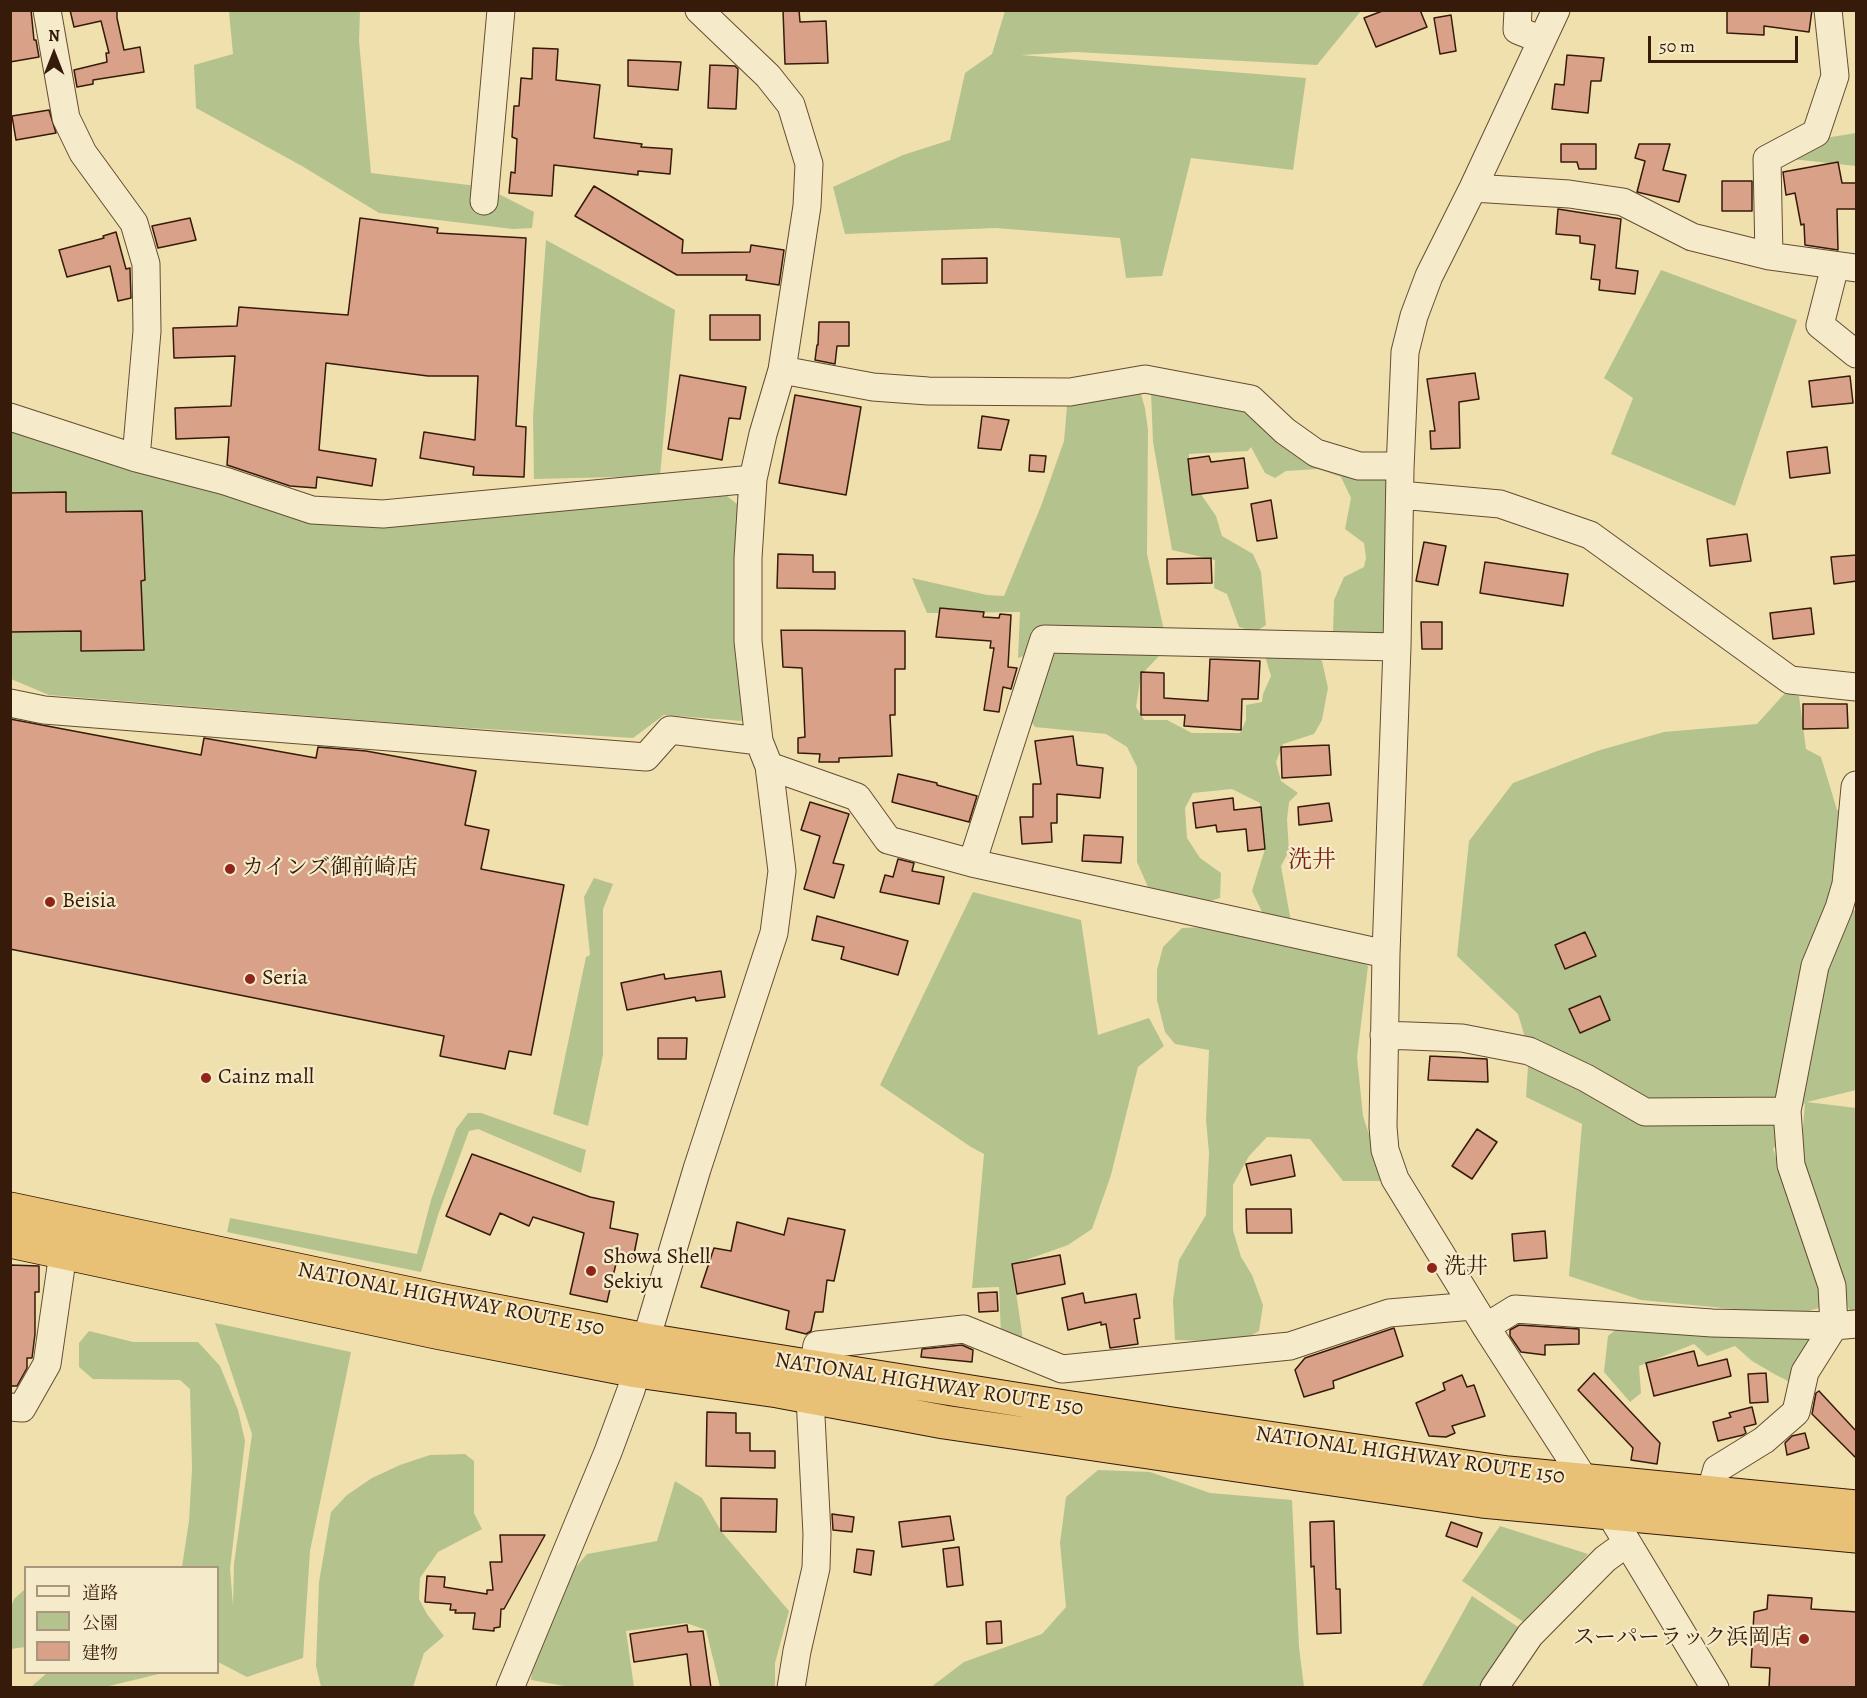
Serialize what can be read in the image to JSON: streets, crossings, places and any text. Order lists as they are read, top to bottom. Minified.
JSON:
{"streets":{"highway":["NATIONAL HIGHWAY ROUTE 150"]},"districts":["洗井"],"places":["カインズ御前崎店","Beisia","Seria","Cainz mall","洗井","Showa Shell Sekiyu","スーパーラック浜岡店"],"legend":["道路","公園","建物"],"scale_bar":"50 m","north":"top"}
